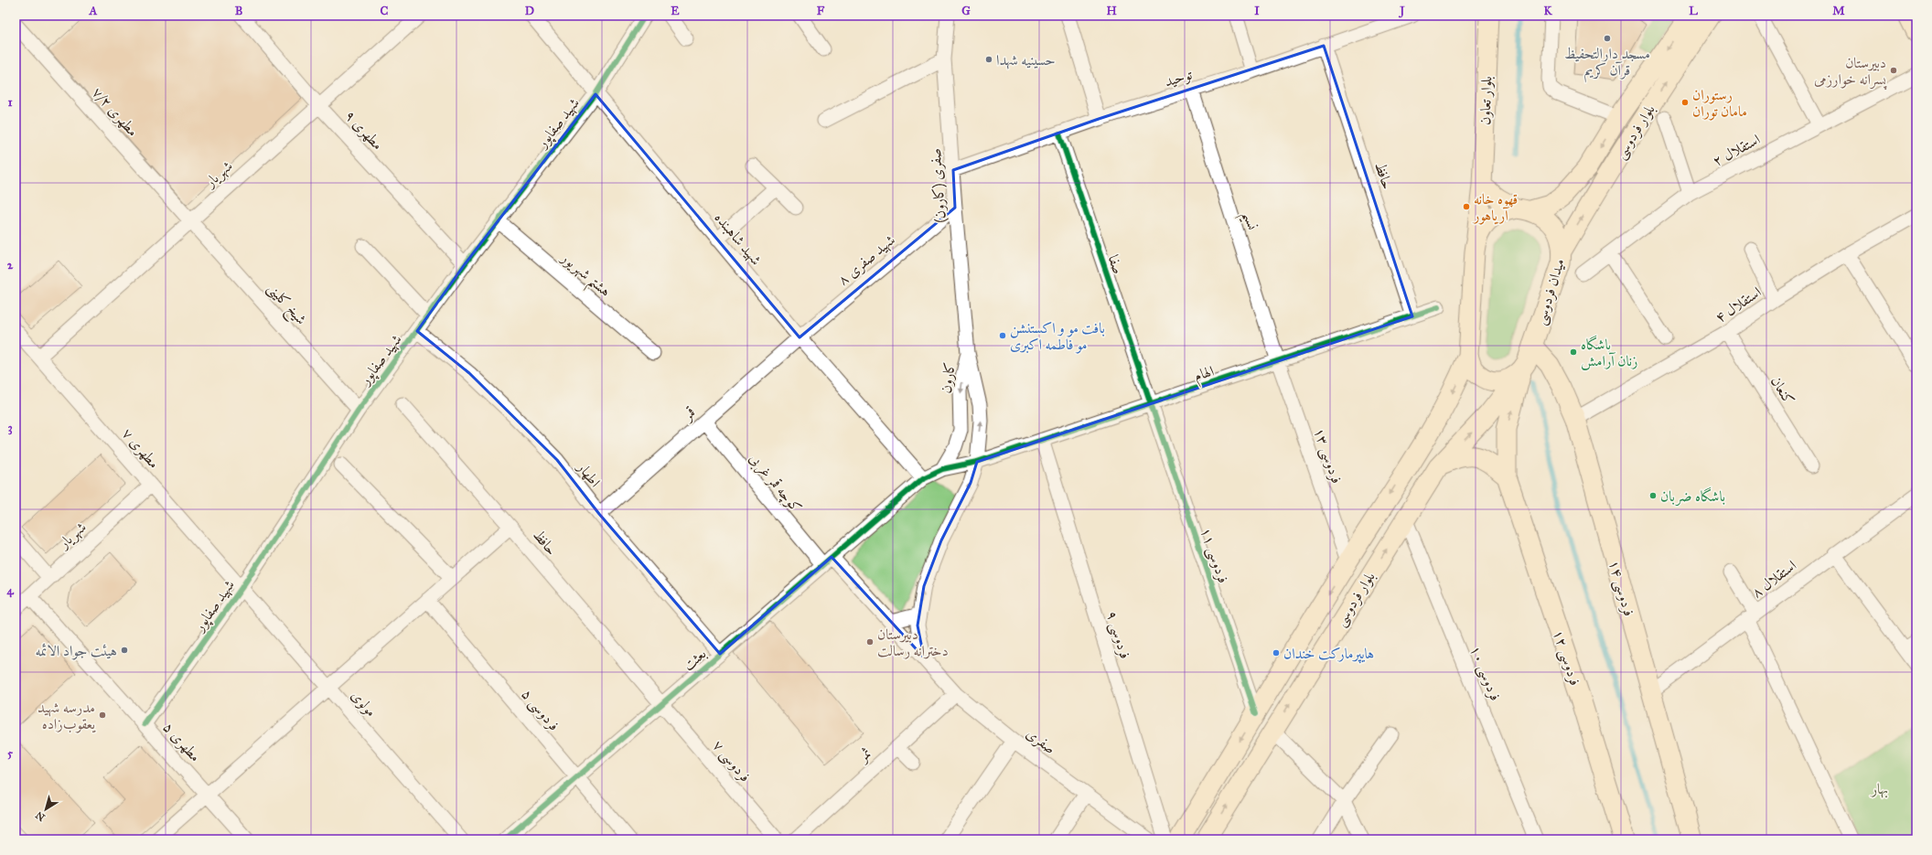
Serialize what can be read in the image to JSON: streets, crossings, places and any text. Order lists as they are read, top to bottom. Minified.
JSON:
{"streets":{"main road":["بلوار تعاون","بلوار فردوسی","میدان فردوسی","فردوسی ۱۴","فردوسی ۱۲"],"street":["توحید","مطهری ۷/۲","شهید صفاپور","مطهری ۹","استقلال ۲","شهریار","حافظ","صفری (کارون)","نسیم","شهید شاهبنده","شهید صفری ۸","صفا","هشتم شهریور","شیخ کلینی","استقلال ۴","الهام","کارون","کنعان","قمر","مطهری ۷","فردوسی ۱۳","اطهار","کوچه قمر غربی","فردوسی ۱۱","استقلال ۸","فردوسی ۹","بعثت","فردوسی ۱۰","مولوی","فردوسی ۵","صفری","مطهری ۵","ثمر","فردوسی ۷"]},"crossings":[["توحید","حافظ"],["توحید","صفری (کارون)"],["توحید","نسیم"],["توحید","صفا"],["بلوار تعاون","میدان فردوسی"],["مطهری ۷/۲","شهریار"],["مطهری ۷/۲","شیخ کلینی"],["شهید صفاپور","مطهری ۹"],["شهید صفاپور","شهید شاهبنده"],["شهید صفاپور","هشتم شهریور"],["شهید صفاپور","شیخ کلینی"],["شهید صفاپور","مطهری ۷"],["شهید صفاپور","اطهار"],["شهید صفاپور","مولوی"],["شهید صفاپور","مطهری ۵"],["مطهری ۹","شهریار"],["بلوار فردوسی","میدان فردوسی"],["بلوار فردوسی","فردوسی ۱۳"],["بلوار فردوسی","فردوسی ۱۱"],["بلوار فردوسی","فردوسی ۱۰"],["شهریار","شیخ کلینی"],["شهریار","مطهری ۷"],["شهریار","مطهری ۵"],["حافظ","الهام"],["حافظ","بعثت"],["حافظ","فردوسی ۷"],["صفری (کارون)","شهید صفری ۸"],["صفری (کارون)","کارون"],["نسیم","الهام"],["نسیم","فردوسی ۱۳"],["شهید شاهبنده","شهید صفری ۸"],["شهید شاهبنده","قمر"],["شهید شاهبنده","بعثت"],["شهید صفری ۸","قمر"],["صفا","الهام"],["صفا","فردوسی ۱۱"],["میدان فردوسی","فردوسی ۱۴"],["استقلال ۴","کنعان"],["استقلال ۴","فردوسی ۱۴"],["الهام","کارون"],["الهام","فردوسی ۱۳"],["الهام","فردوسی ۱۱"],["الهام","فردوسی ۹"],["الهام","بعثت"],["کارون","بعثت"],["کارون","صفری"],["قمر","اطهار"],["قمر","کوچه قمر غربی"],["مطهری ۷","مولوی"],["اطهار","بعثت"],["کوچه قمر غربی","بعثت"],["کوچه قمر غربی","صفری"],["استقلال ۸","فردوسی ۱۴"],["بعثت","فردوسی ۵"],["بعثت","فردوسی ۷"],["صفری","ثمر"]],"parks":["بهار"],"places":["مسجد دارالتحفیظ قرآن کریم","حسینیه شهدا","دبیرستان پسرانه خوارزمی","رستوران مامان توران","قهوه خانه آریاهور","بافت مو و اکستنشن مو فاطمه اکبری","باشگاه زنان آرامش","باشگاه ضربان","دبیرستان دخترانه رسالت","هیئت جواد الائمه","هایپرمارکت خندان","مدرسه شهید یعقوب‌زاده"],"north":"bottom left","grid":{"columns":["A","B","C","D","E","F","G","H","I","J","K","L","M"],"rows":["1","2","3","4","5"]}}
